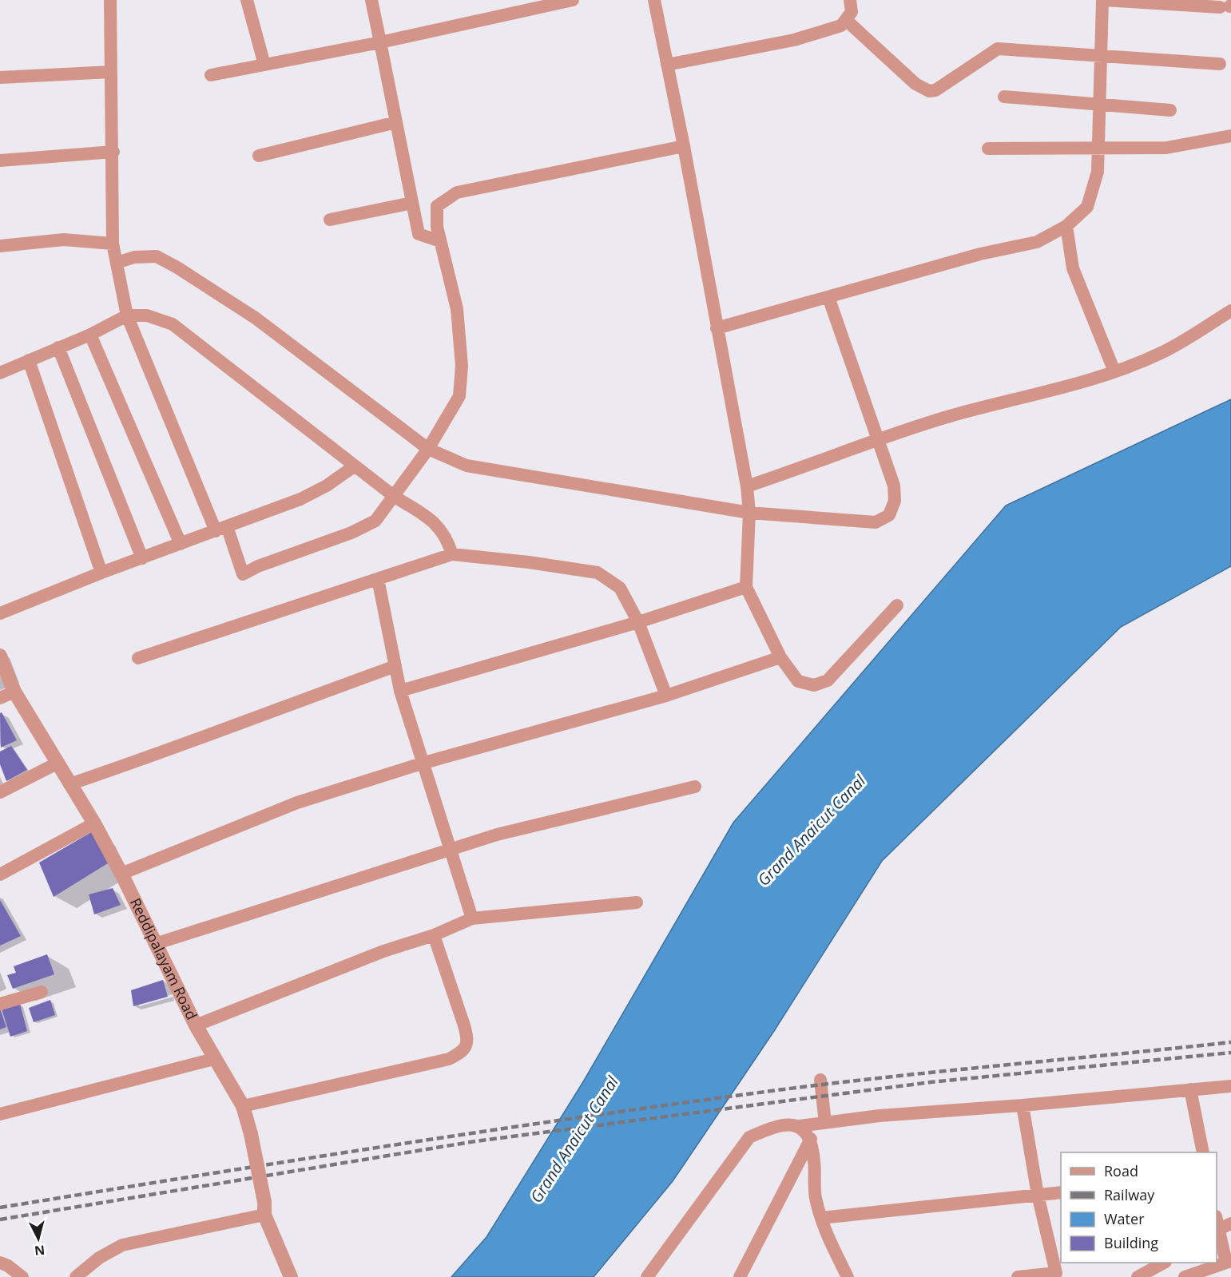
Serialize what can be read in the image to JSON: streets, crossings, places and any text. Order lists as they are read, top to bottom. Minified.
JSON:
{"streets":{"street":["Reddipalayam Road"]},"water":["Grand Anaicut Canal"],"legend":["Road","Railway","Water","Building"],"north":"bottom"}
